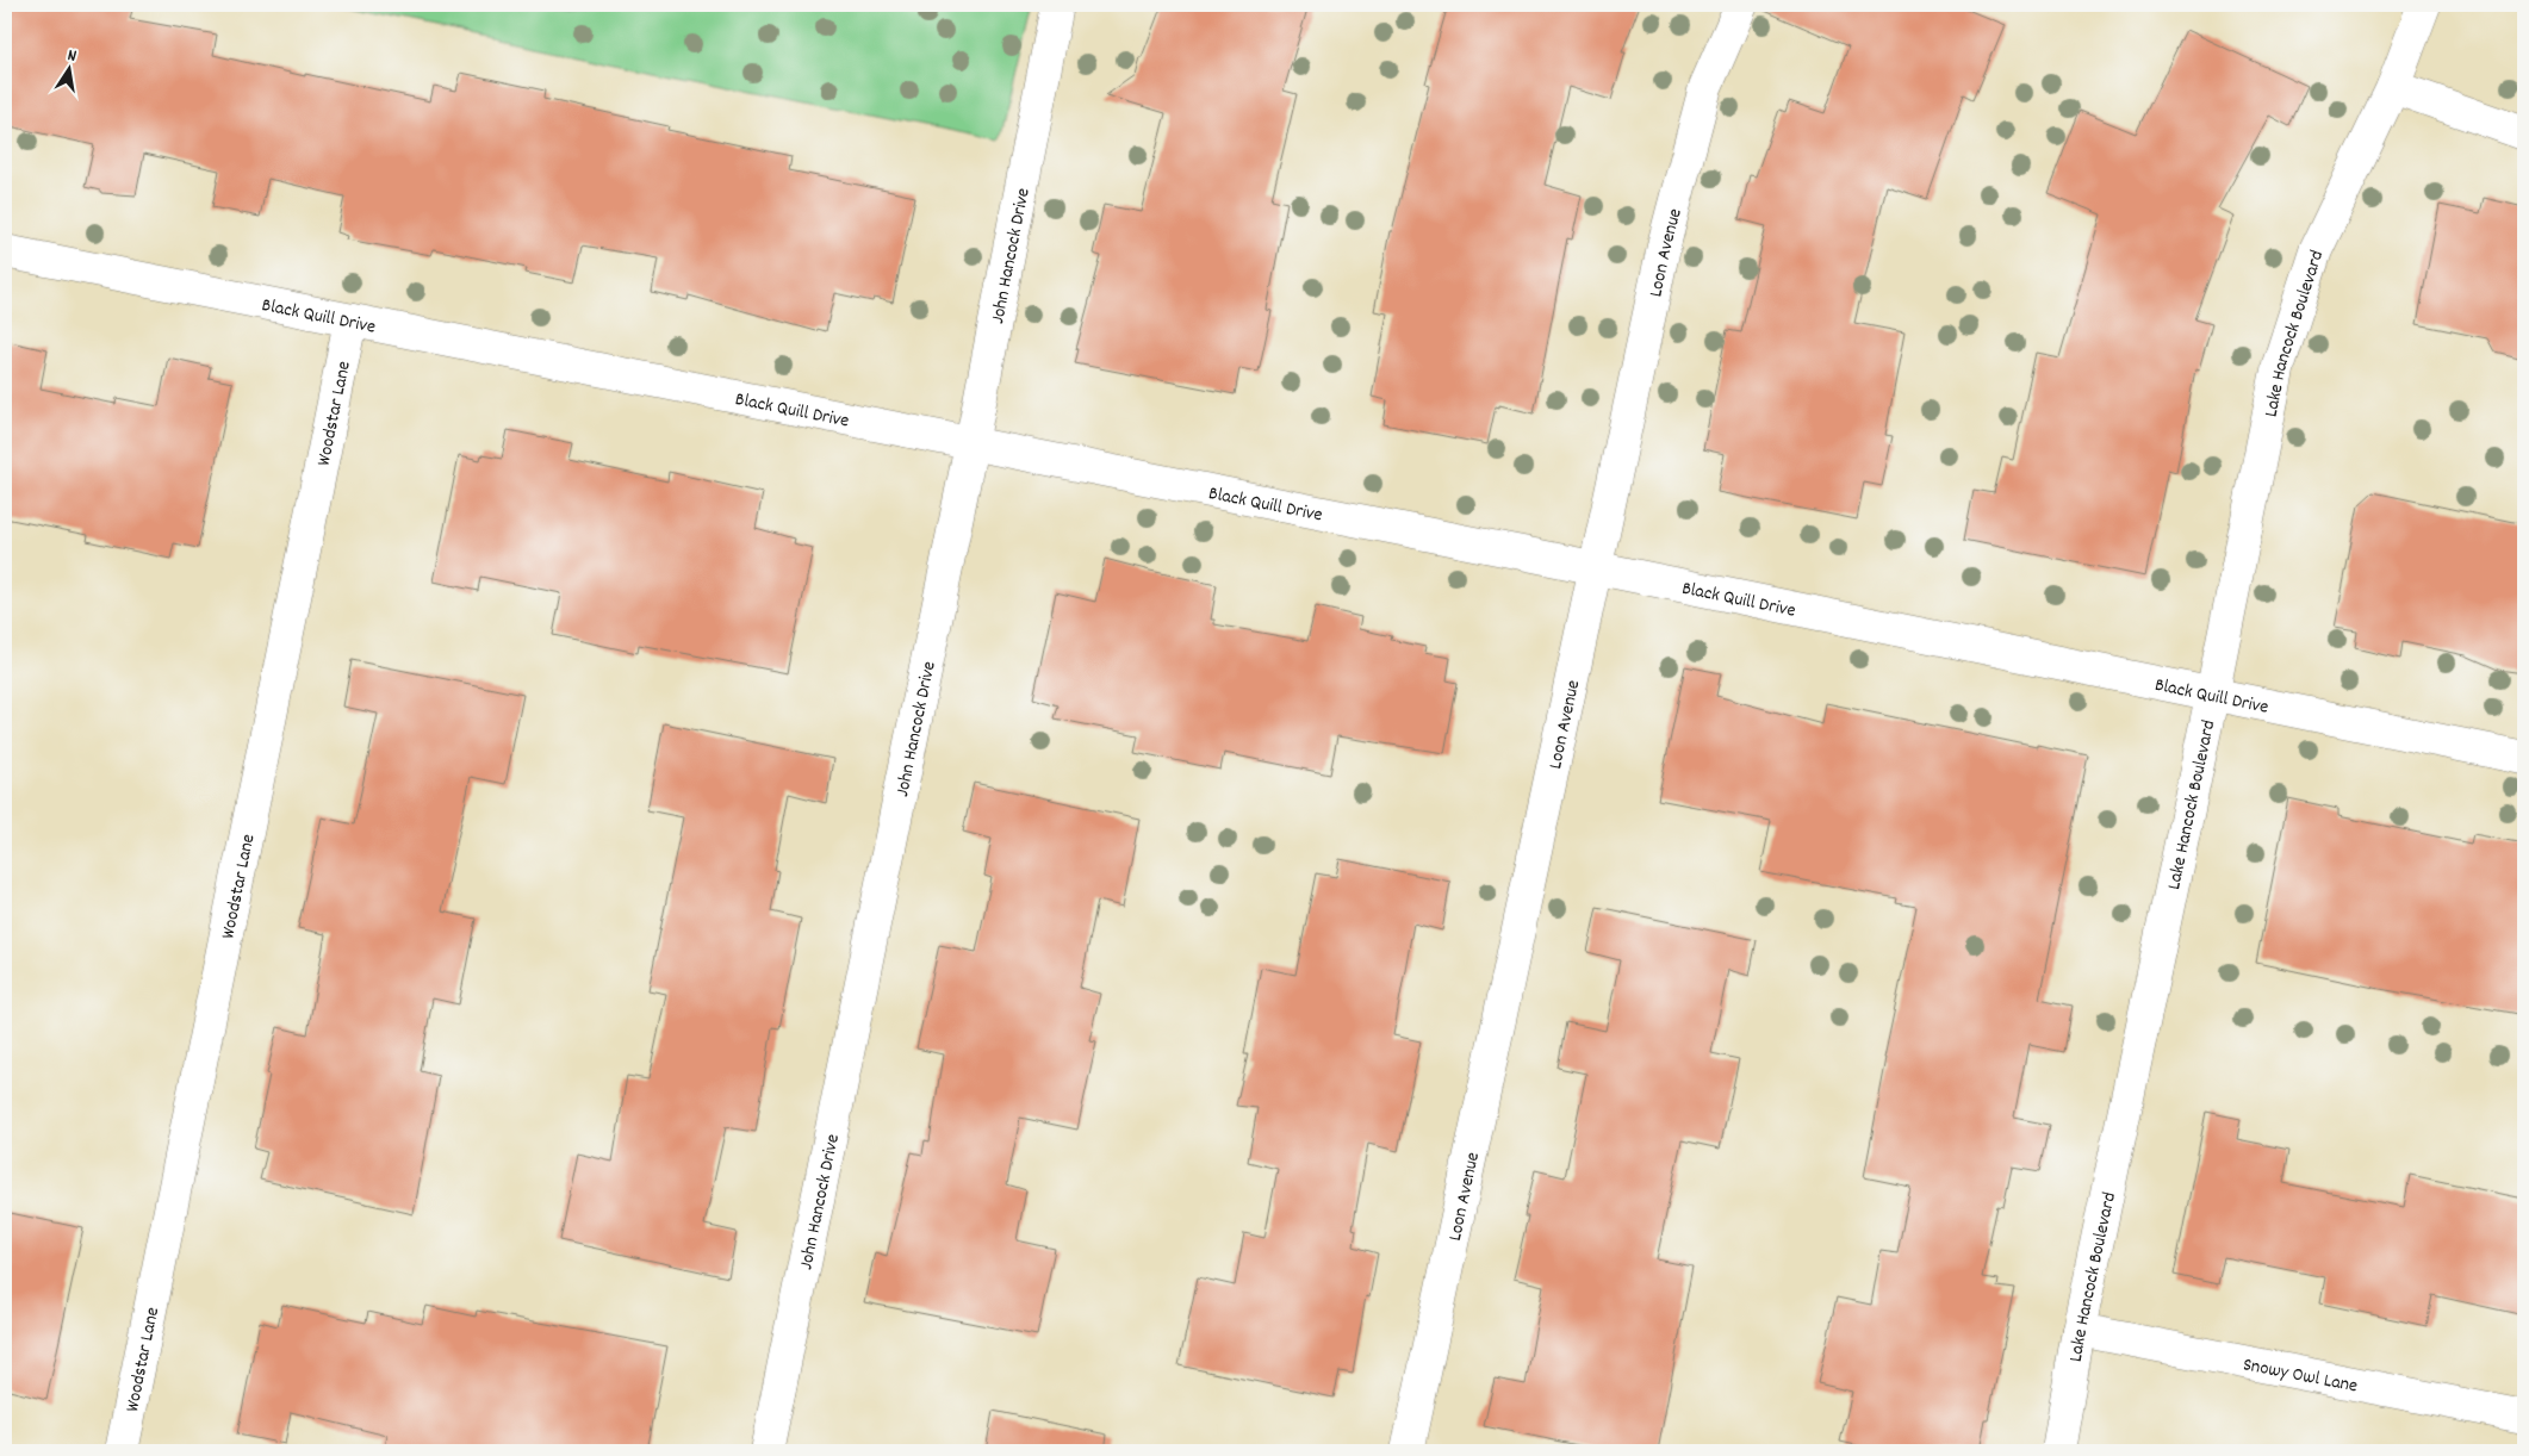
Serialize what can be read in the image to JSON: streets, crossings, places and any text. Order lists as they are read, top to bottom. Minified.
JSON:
{"streets":{"street":["Loon Avenue","John Hancock Drive","Black Quill Drive","Lake Hancock Boulevard","Woodstar Lane","Snowy Owl Lane"]},"crossings":[["Loon Avenue","Black Quill Drive"],["John Hancock Drive","Black Quill Drive"],["Black Quill Drive","Lake Hancock Boulevard"],["Black Quill Drive","Woodstar Lane"],["Lake Hancock Boulevard","Snowy Owl Lane"]],"north":"top"}
